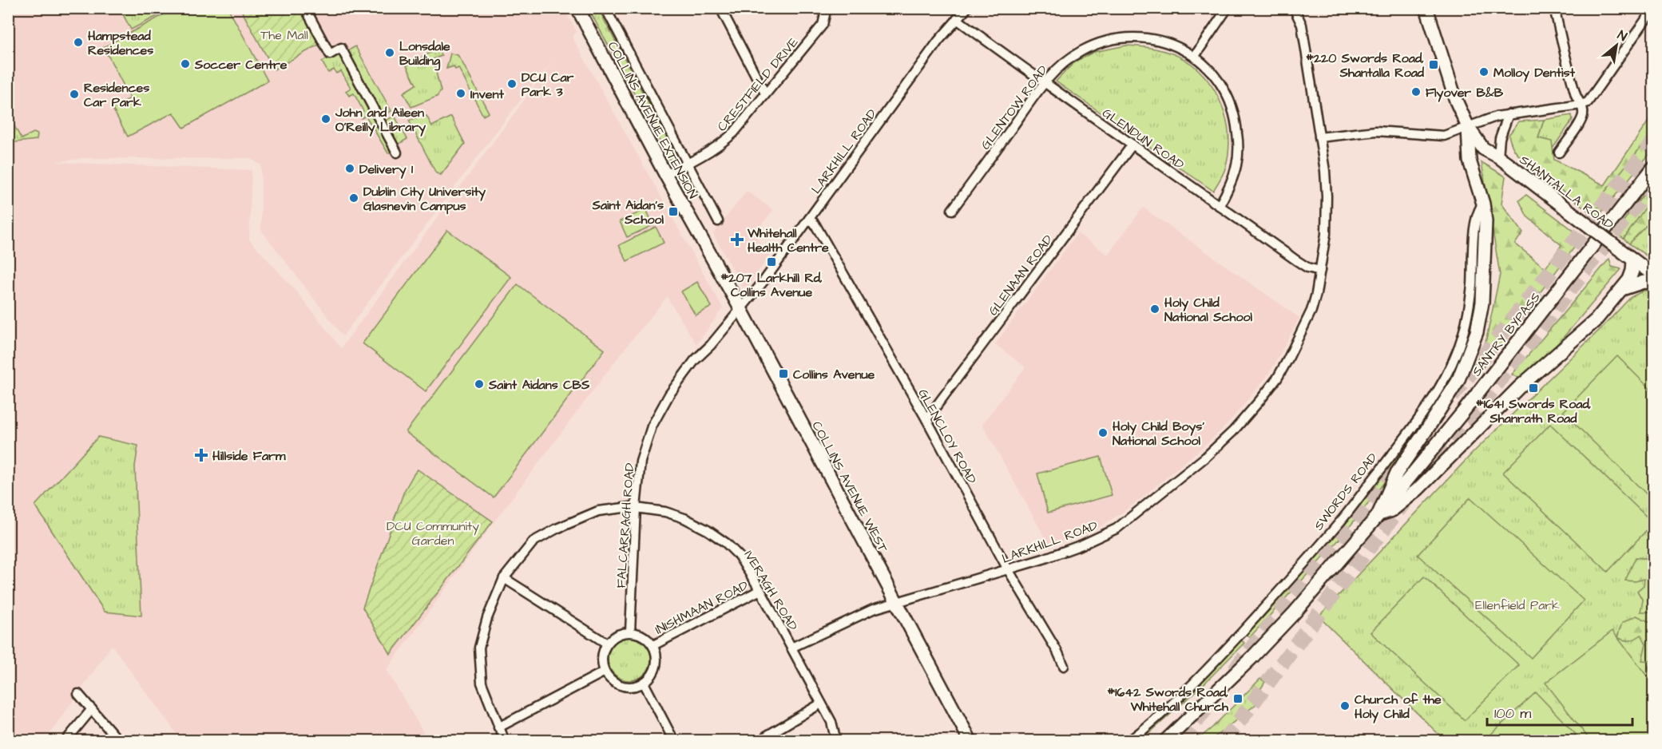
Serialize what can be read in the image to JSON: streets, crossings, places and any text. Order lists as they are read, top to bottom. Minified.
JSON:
{"streets":{"main road":["COLLINS AVENUE EXTENSION","SHANTALLA ROAD","SANTRY BYPASS","COLLINS AVENUE WEST"],"street":["CRESTFIELD DRIVE","GLENTOW ROAD","GLENDUN ROAD","LARKHILL ROAD","GLENAAN ROAD","GLENCLOY ROAD","SWORDS ROAD","FALCARRAGH ROAD","IVERAGH ROAD","INISHMAAN ROAD"]},"crossings":[["CRESTFIELD DRIVE","COLLINS AVENUE EXTENSION"],["GLENTOW ROAD","GLENDUN ROAD"],["COLLINS AVENUE EXTENSION","COLLINS AVENUE WEST"],["GLENDUN ROAD","LARKHILL ROAD"],["GLENDUN ROAD","GLENAAN ROAD"],["LARKHILL ROAD","GLENCLOY ROAD"],["LARKHILL ROAD","COLLINS AVENUE WEST"],["LARKHILL ROAD","FALCARRAGH ROAD"],["LARKHILL ROAD","IVERAGH ROAD"],["GLENAAN ROAD","GLENCLOY ROAD"],["COLLINS AVENUE WEST","FALCARRAGH ROAD"],["COLLINS AVENUE WEST","IVERAGH ROAD"],["FALCARRAGH ROAD","IVERAGH ROAD"],["FALCARRAGH ROAD","INISHMAAN ROAD"],["IVERAGH ROAD","INISHMAAN ROAD"]],"parks":["The Mall","DCU Community Garden","Ellenfield Park"],"places":{"other":["Hampstead Residences","Lonsdale Building","Soccer Centre","Molloy Dentist","DCU Car Park 3","Flyover B&B","Invent","Residences Car Park","John and Aileen O'Reilly Library","Delivery 1","Dublin City University Glasnevin Campus","Holy Child National School","Saint Aidans CBS","Holy Child Boys' National School","Church of the Holy Child"],"transit":["#220 Swords Road, Shantalla Road","Saint Aidan's School","#207 Larkhill Rd, Collins Avenue","Collins Avenue","#1641 Swords Road, Shanrath Road","#1642 Swords Road, Whitehall Church"],"health":["Whitehall Health Centre","Hillside Farm"]},"scale_bar":"100 m","north":"top right"}
